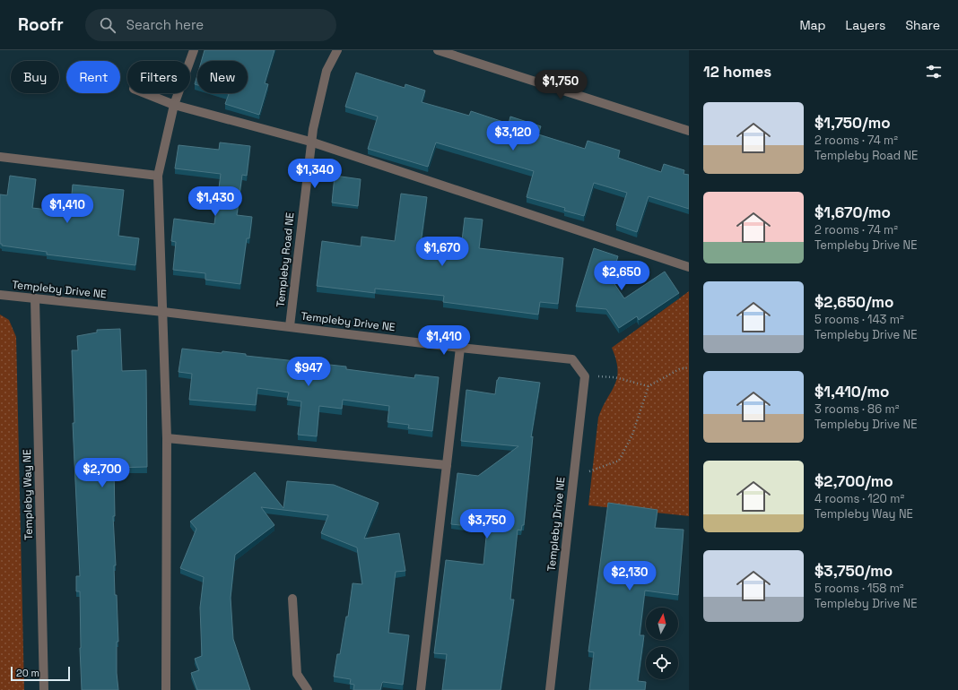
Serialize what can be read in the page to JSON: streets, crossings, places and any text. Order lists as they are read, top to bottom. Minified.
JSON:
{"streets":{"street":["Templeby Road NE","Templeby Drive NE","Templeby Way NE"]},"crossings":[["Templeby Road NE","Templeby Drive NE"],["Templeby Drive NE","Templeby Way NE"]],"scale_bar":"20 m","north":"top","page":{"header":"Roofr","search":"Search here","nav":["Map","Layers","Share"],"heading":"12 homes","chip":["Buy","Rent","Filters","New"],"price":["$1,750","$3,120","$1,340","$1,430","$1,410","$1,670","$2,650","$1,410","$947","$2,700","$3,750","$2,130"],"list":[{"name":"$1,750/mo","note":"2 rooms · 74 m² · Templeby Road NE"},{"name":"$1,670/mo","note":"2 rooms · 74 m² · Templeby Drive NE"},{"name":"$2,650/mo","note":"5 rooms · 143 m² · Templeby Drive NE"},{"name":"$1,410/mo","note":"3 rooms · 86 m² · Templeby Drive NE"},{"name":"$2,700/mo","note":"4 rooms · 120 m² · Templeby Way NE"},{"name":"$3,750/mo","note":"5 rooms · 158 m² · Templeby Drive NE"}],"scale":"20 m"}}
